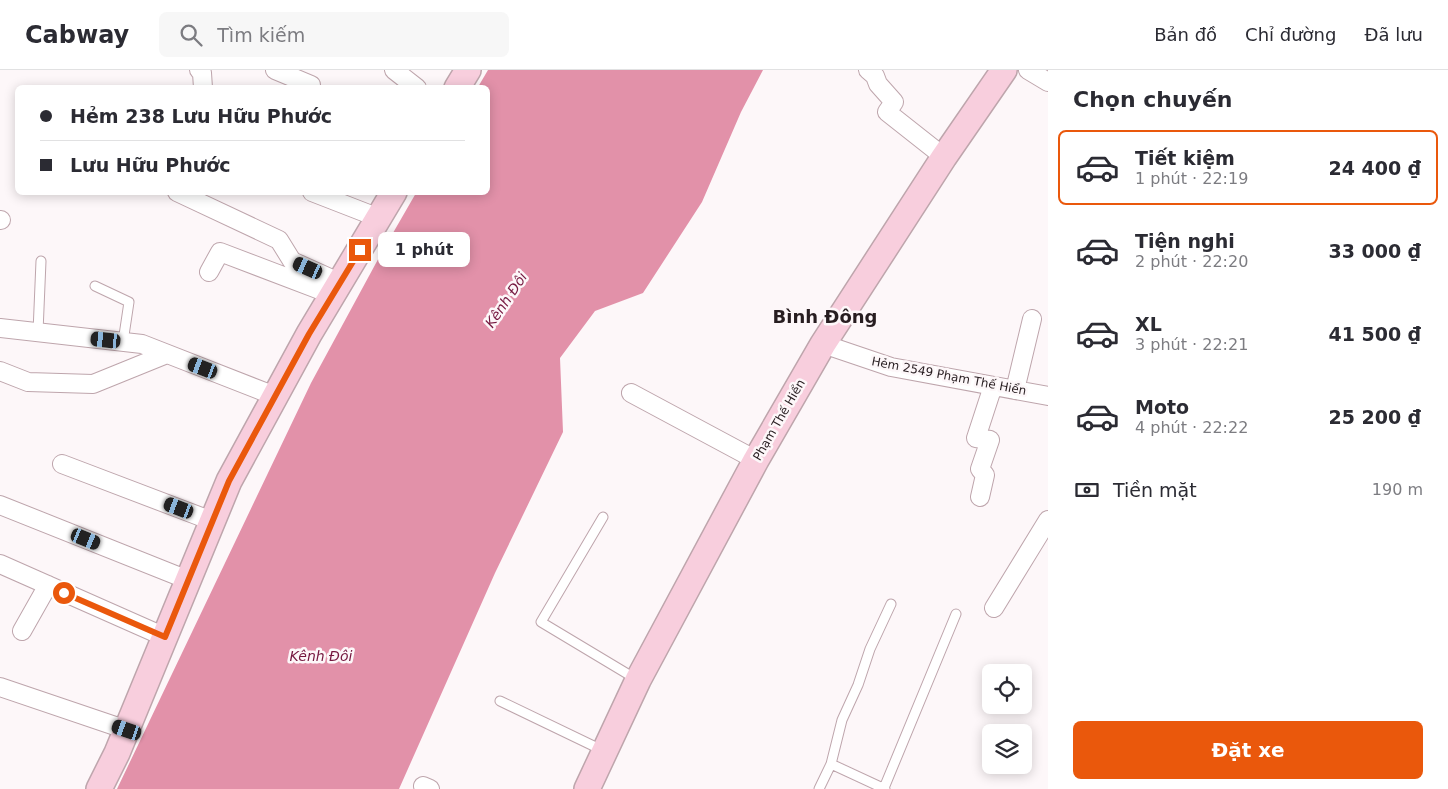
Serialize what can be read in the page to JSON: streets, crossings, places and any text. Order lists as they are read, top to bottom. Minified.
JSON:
{"streets":{"main road":["Phạm Thế Hiển"],"street":["Hẻm 2549 Phạm Thế Hiển"]},"crossings":[["Hẻm 2549 Phạm Thế Hiển","Phạm Thế Hiển"]],"districts":["Bình Đông"],"water":["Kênh Đôi"],"page":{"header":"Cabway","search":"Tìm kiếm","nav":["Bản đồ","Chỉ đường","Đã lưu"],"heading":"Chọn chuyến","banner":["Hẻm 238 Lưu Hữu Phước","Lưu Hữu Phước"],"list":[{"name":"Tiết kiệm","note":"1 phút · 22:19","value":"24 400 ₫"},{"name":"Tiện nghi","note":"2 phút · 22:20","value":"33 000 ₫"},{"name":"XL","note":"3 phút · 22:21","value":"41 500 ₫"},{"name":"Moto","note":"4 phút · 22:22","value":"25 200 ₫"}],"bubble":"1 phút","pay":["Tiền mặt","190 m"],"buttons":"Đặt xe"}}
